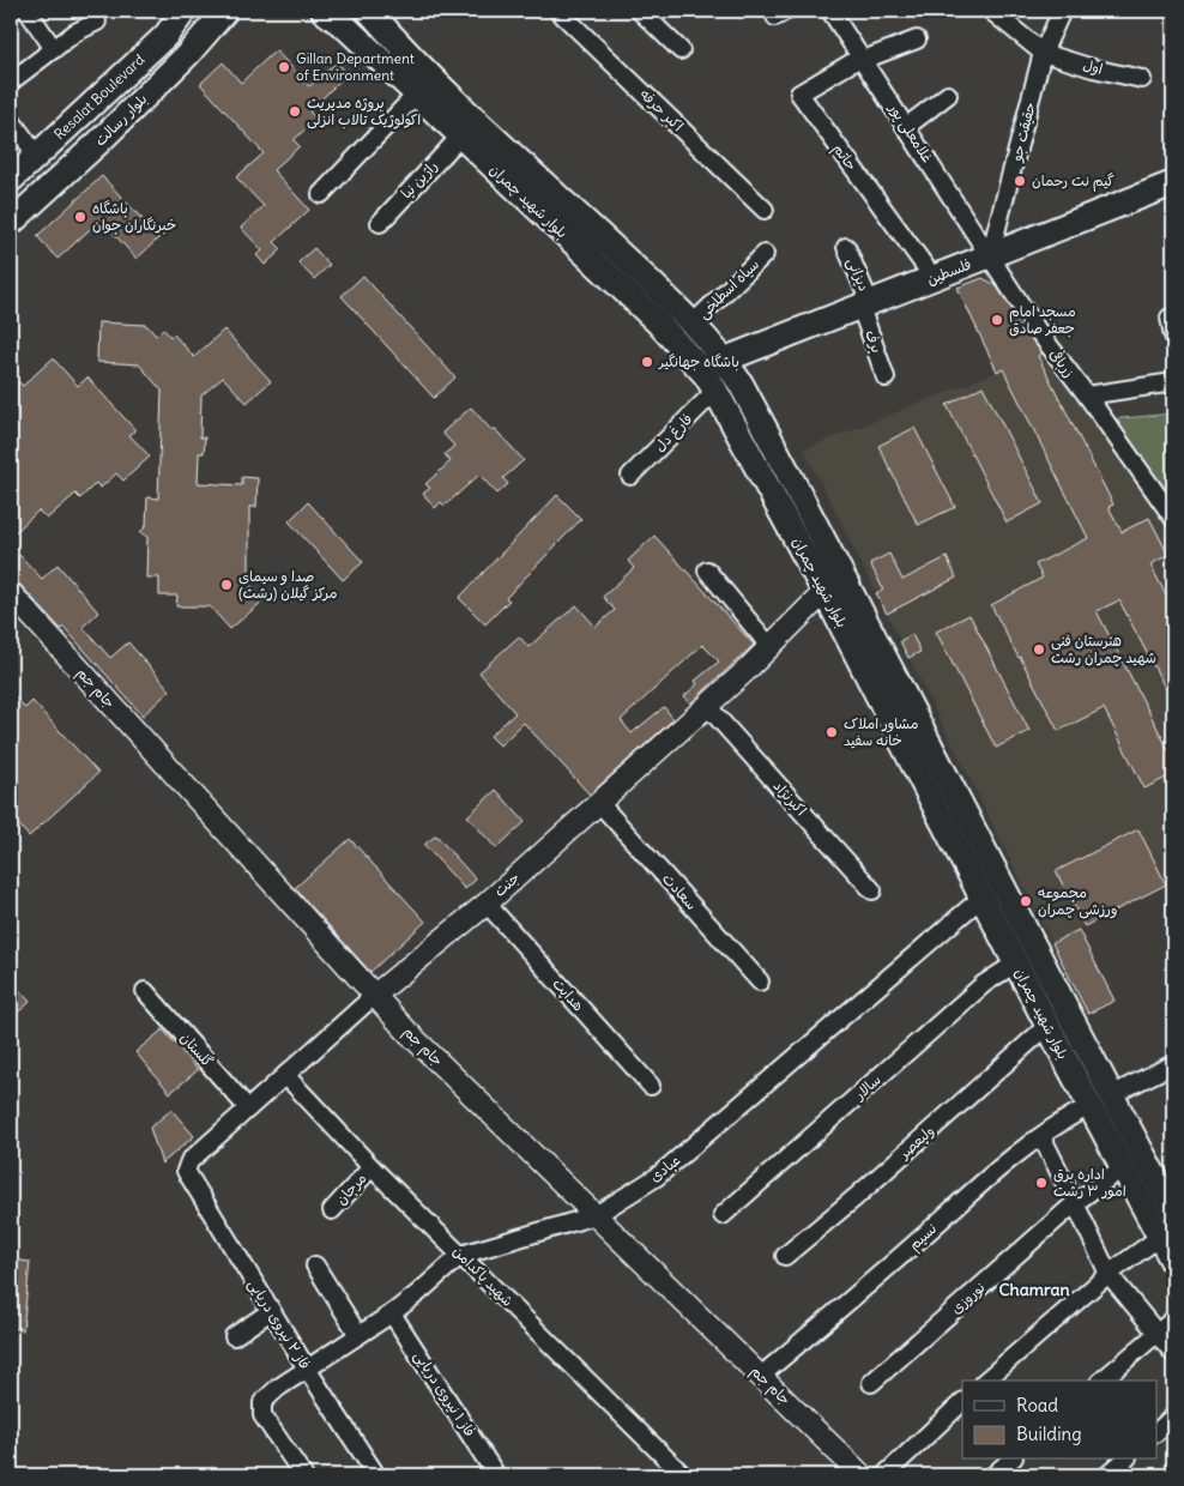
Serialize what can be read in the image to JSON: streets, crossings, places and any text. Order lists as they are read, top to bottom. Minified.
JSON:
{"streets":{"main road":["Resalat Boulevard","بلوار رسالت","بلوار شهید چمران","فلسطین"],"street":["اول","اکبر حرفه","حقیقت جو","غلامعلی پور","حاتم","راژین نیا","دیزانی","سیاه اسطلخی","برف","زربافی","فارغ دل","جام جم","اکبرنژاد","جنت","سعادت","هدایت","گلستان","سالار","ولیعصر","عبادی","مرجان","نسیم","شهید پاکدامن","نوروزی","فاز ۲ نیروی دریایی","فاز ۱ نیروی دریایی"]},"crossings":[["اول","حقیقت جو"],["حقیقت جو","غلامعلی پور"],["حقیقت جو","فلسطین"],["حقیقت جو","زربافی"],["غلامعلی پور","حاتم"],["غلامعلی پور","فلسطین"],["غلامعلی پور","زربافی"],["حاتم","فلسطین"],["راژین نیا","بلوار شهید چمران"],["بلوار شهید چمران","فلسطین"],["بلوار شهید چمران","سیاه اسطلخی"],["بلوار شهید چمران","فارغ دل"],["بلوار شهید چمران","جنت"],["بلوار شهید چمران","سالار"],["بلوار شهید چمران","ولیعصر"],["بلوار شهید چمران","عبادی"],["بلوار شهید چمران","نسیم"],["بلوار شهید چمران","نوروزی"],["فلسطین","دیزانی"],["فلسطین","برف"],["فلسطین","زربافی"],["دیزانی","برف"],["جام جم","جنت"],["جام جم","عبادی"],["جام جم","نسیم"],["اکبرنژاد","جنت"],["جنت","سعادت"],["جنت","هدایت"],["جنت","گلستان"],["جنت","شهید پاکدامن"],["جنت","فاز ۲ نیروی دریایی"],["عبادی","شهید پاکدامن"],["عبادی","فاز ۲ نیروی دریایی"],["عبادی","فاز ۱ نیروی دریایی"],["مرجان","شهید پاکدامن"]],"districts":["Chamran"],"places":["Gillan Department of Environment","پروژه مدیریت اکولوژیک تالاب انزلی","گیم نت رحمان","باشگاه خبرنگاران جوان","مسجد امام جعفر صادق","باشگاه جهانگیر","صدا و سیمای مرکز گیلان (رشت)","هنرستان فنی شهید چمران رشت","مشاور املاک خانه سفید","مجموعه ورزشی چمران","اداره برق امور ۳ رشت"],"legend":["Road","Building"]}
